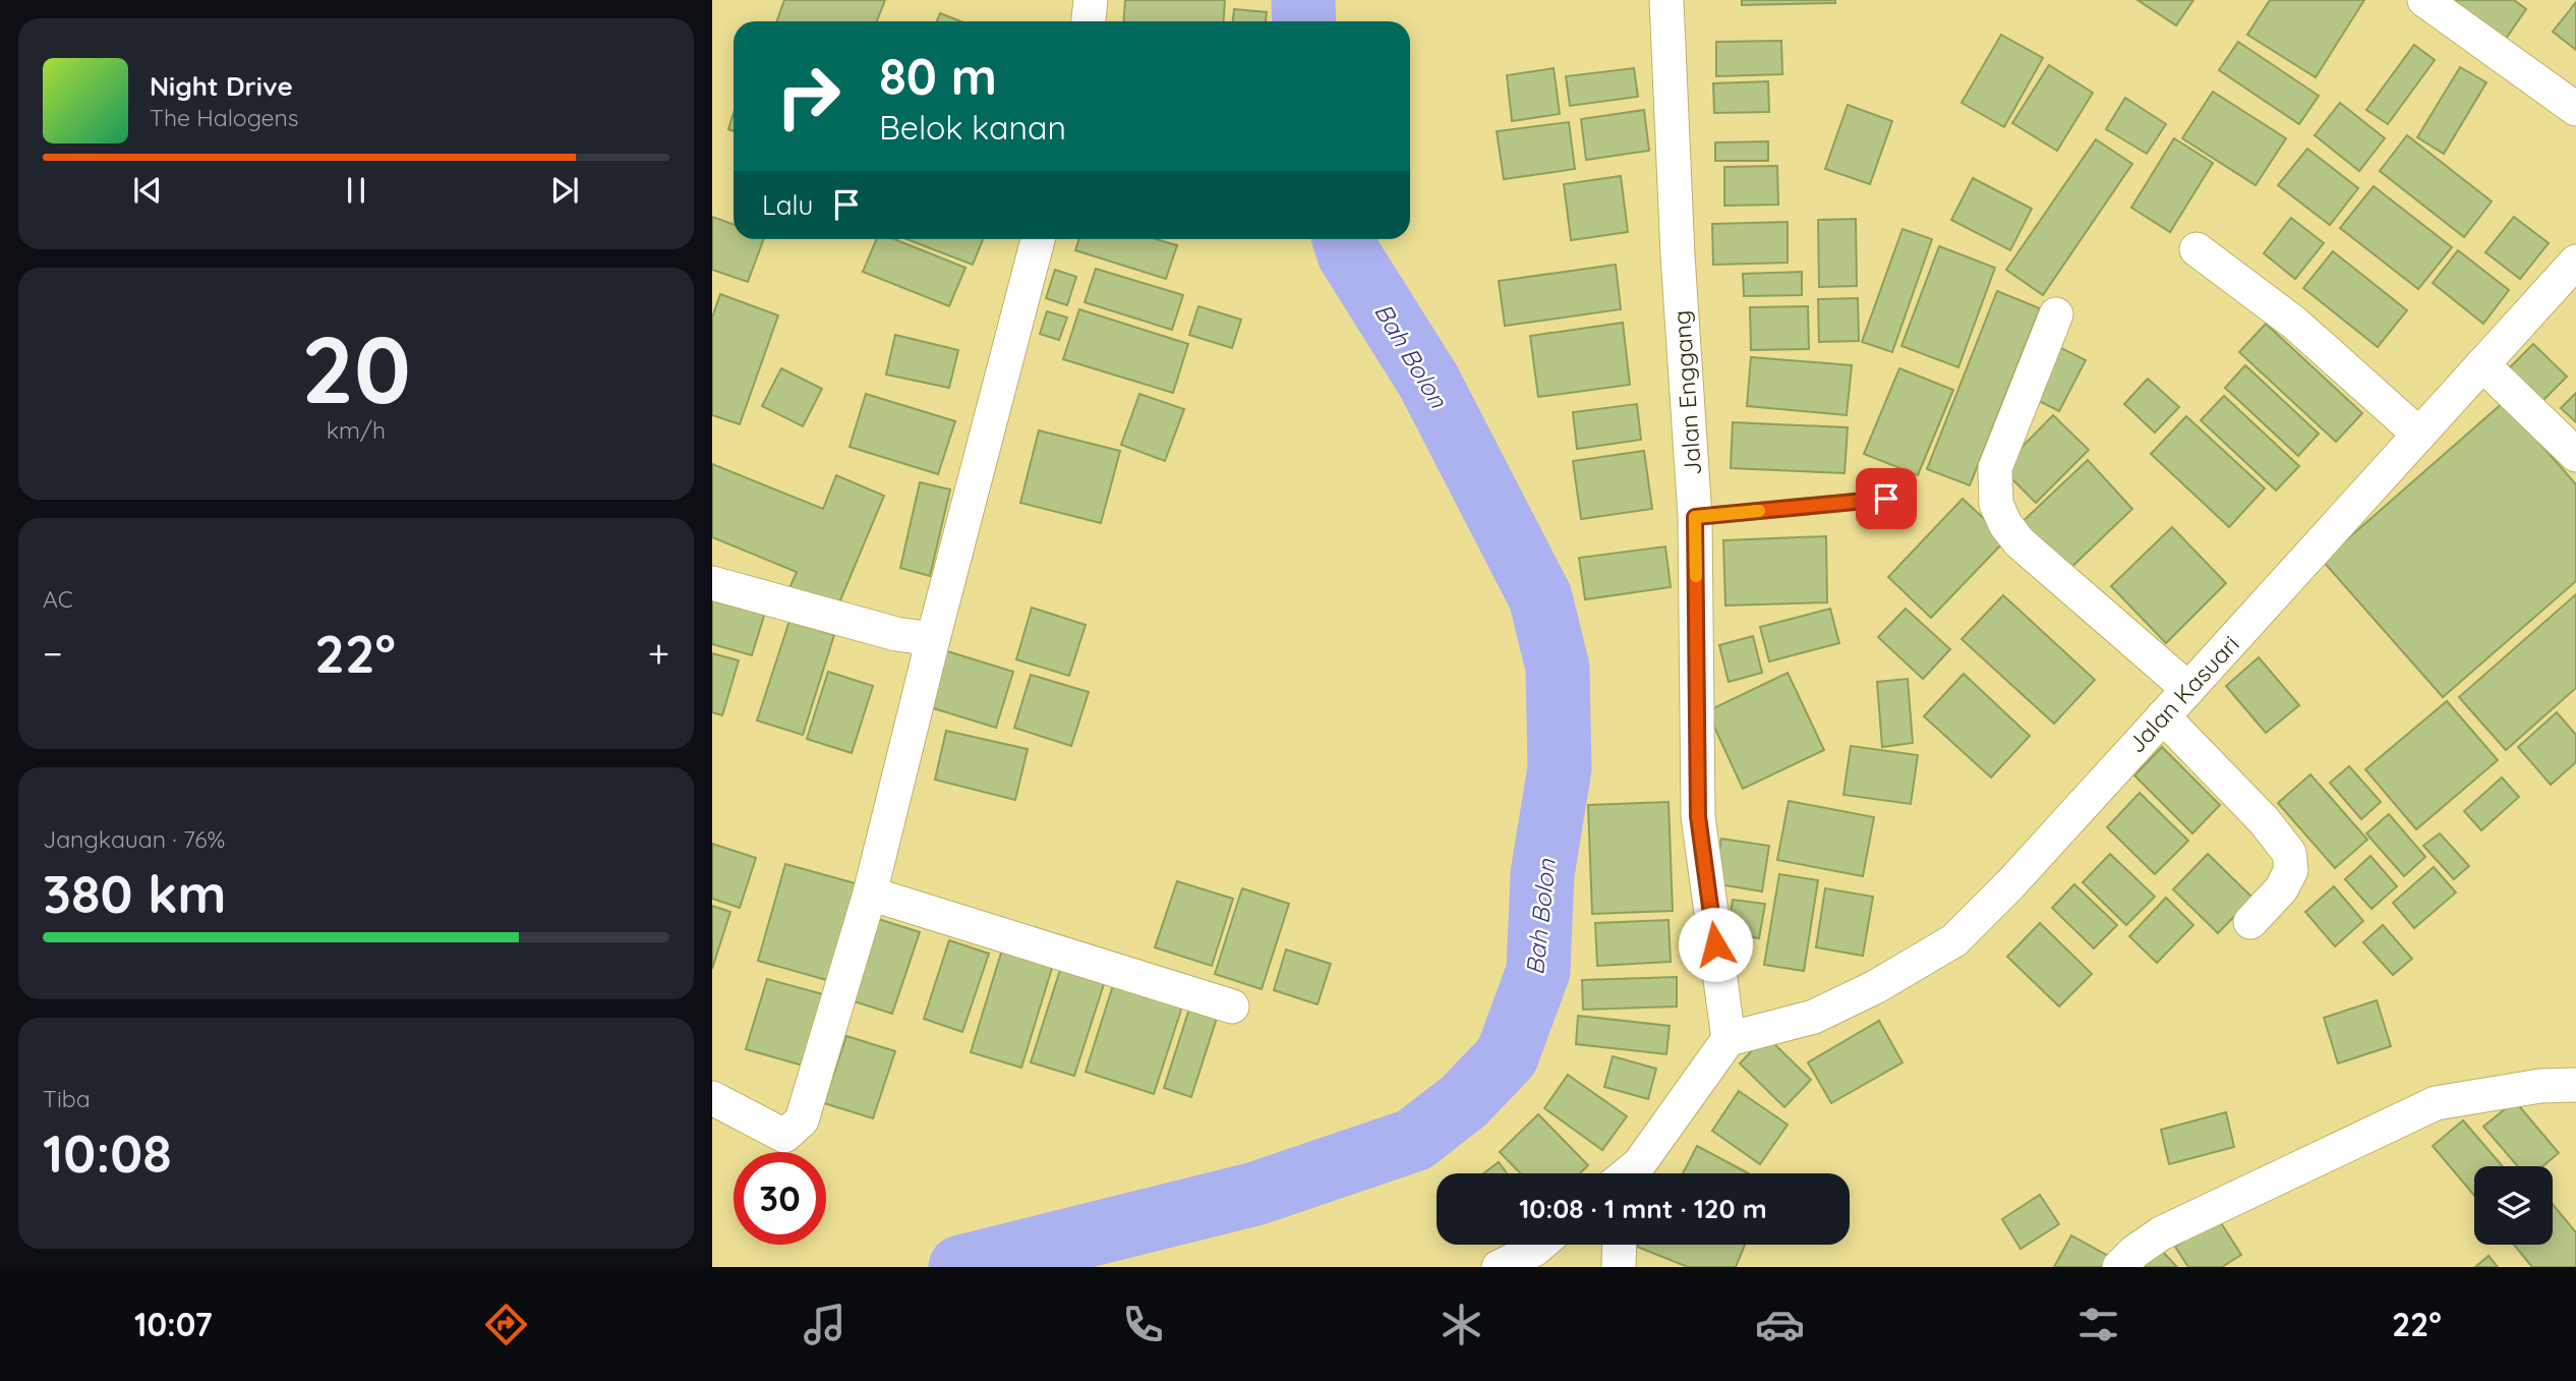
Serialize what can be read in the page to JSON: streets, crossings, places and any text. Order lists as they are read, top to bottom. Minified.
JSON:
{"streets":{"street":["Jalan Enggang","Jalan Kasuari"]},"crossings":[["Jalan Enggang","Jalan Kasuari"]],"water":["Bah Bolon"],"page":{"turn":["80 m","Belok kanan"],"song":["Night Drive","The Halogens"],"then":"Lalu","tile":[["20","km/h"],"AC",["Jangkauan · 76%","380 km"],["Tiba","10:08"]],"heat":["−","22°","+"],"limit":"30","trip":"10:08 · 1 mnt · 120 m","tabs":["10:07","22°"]}}
